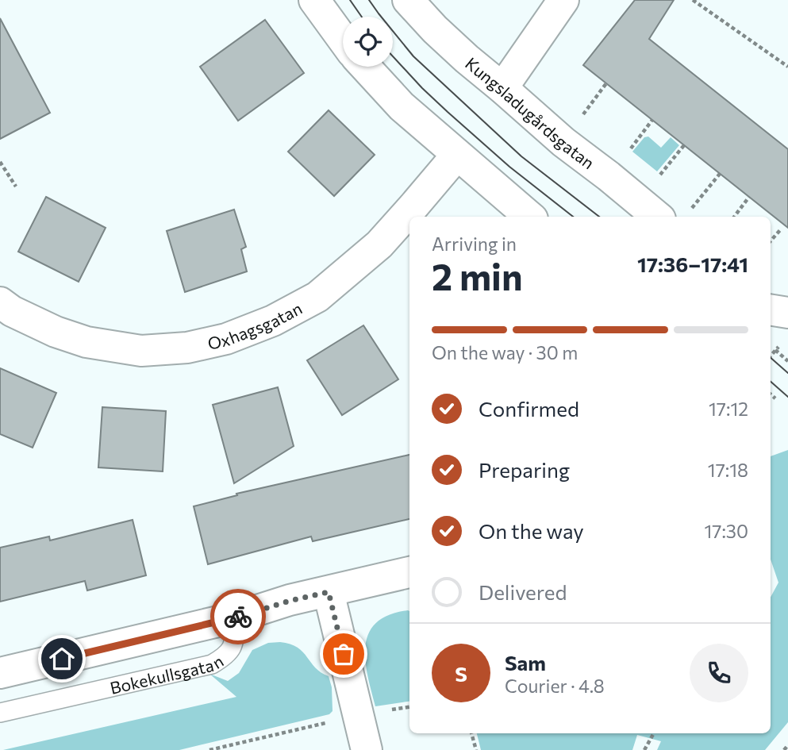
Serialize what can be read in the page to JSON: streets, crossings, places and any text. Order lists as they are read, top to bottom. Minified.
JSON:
{"streets":{"street":["Kungsladugårdsgatan","Oxhagsgatan","Bokekullsgatan"]},"page":{"heading":["2 min","Arriving in","17:36–17:41"],"panel":["Sam","Courier · 4.8"],"bar":"On the way · 30 m","list":[["Confirmed","17:12"],["Preparing","17:18"],["On the way","17:30"],"Delivered"],"round":"S"}}
